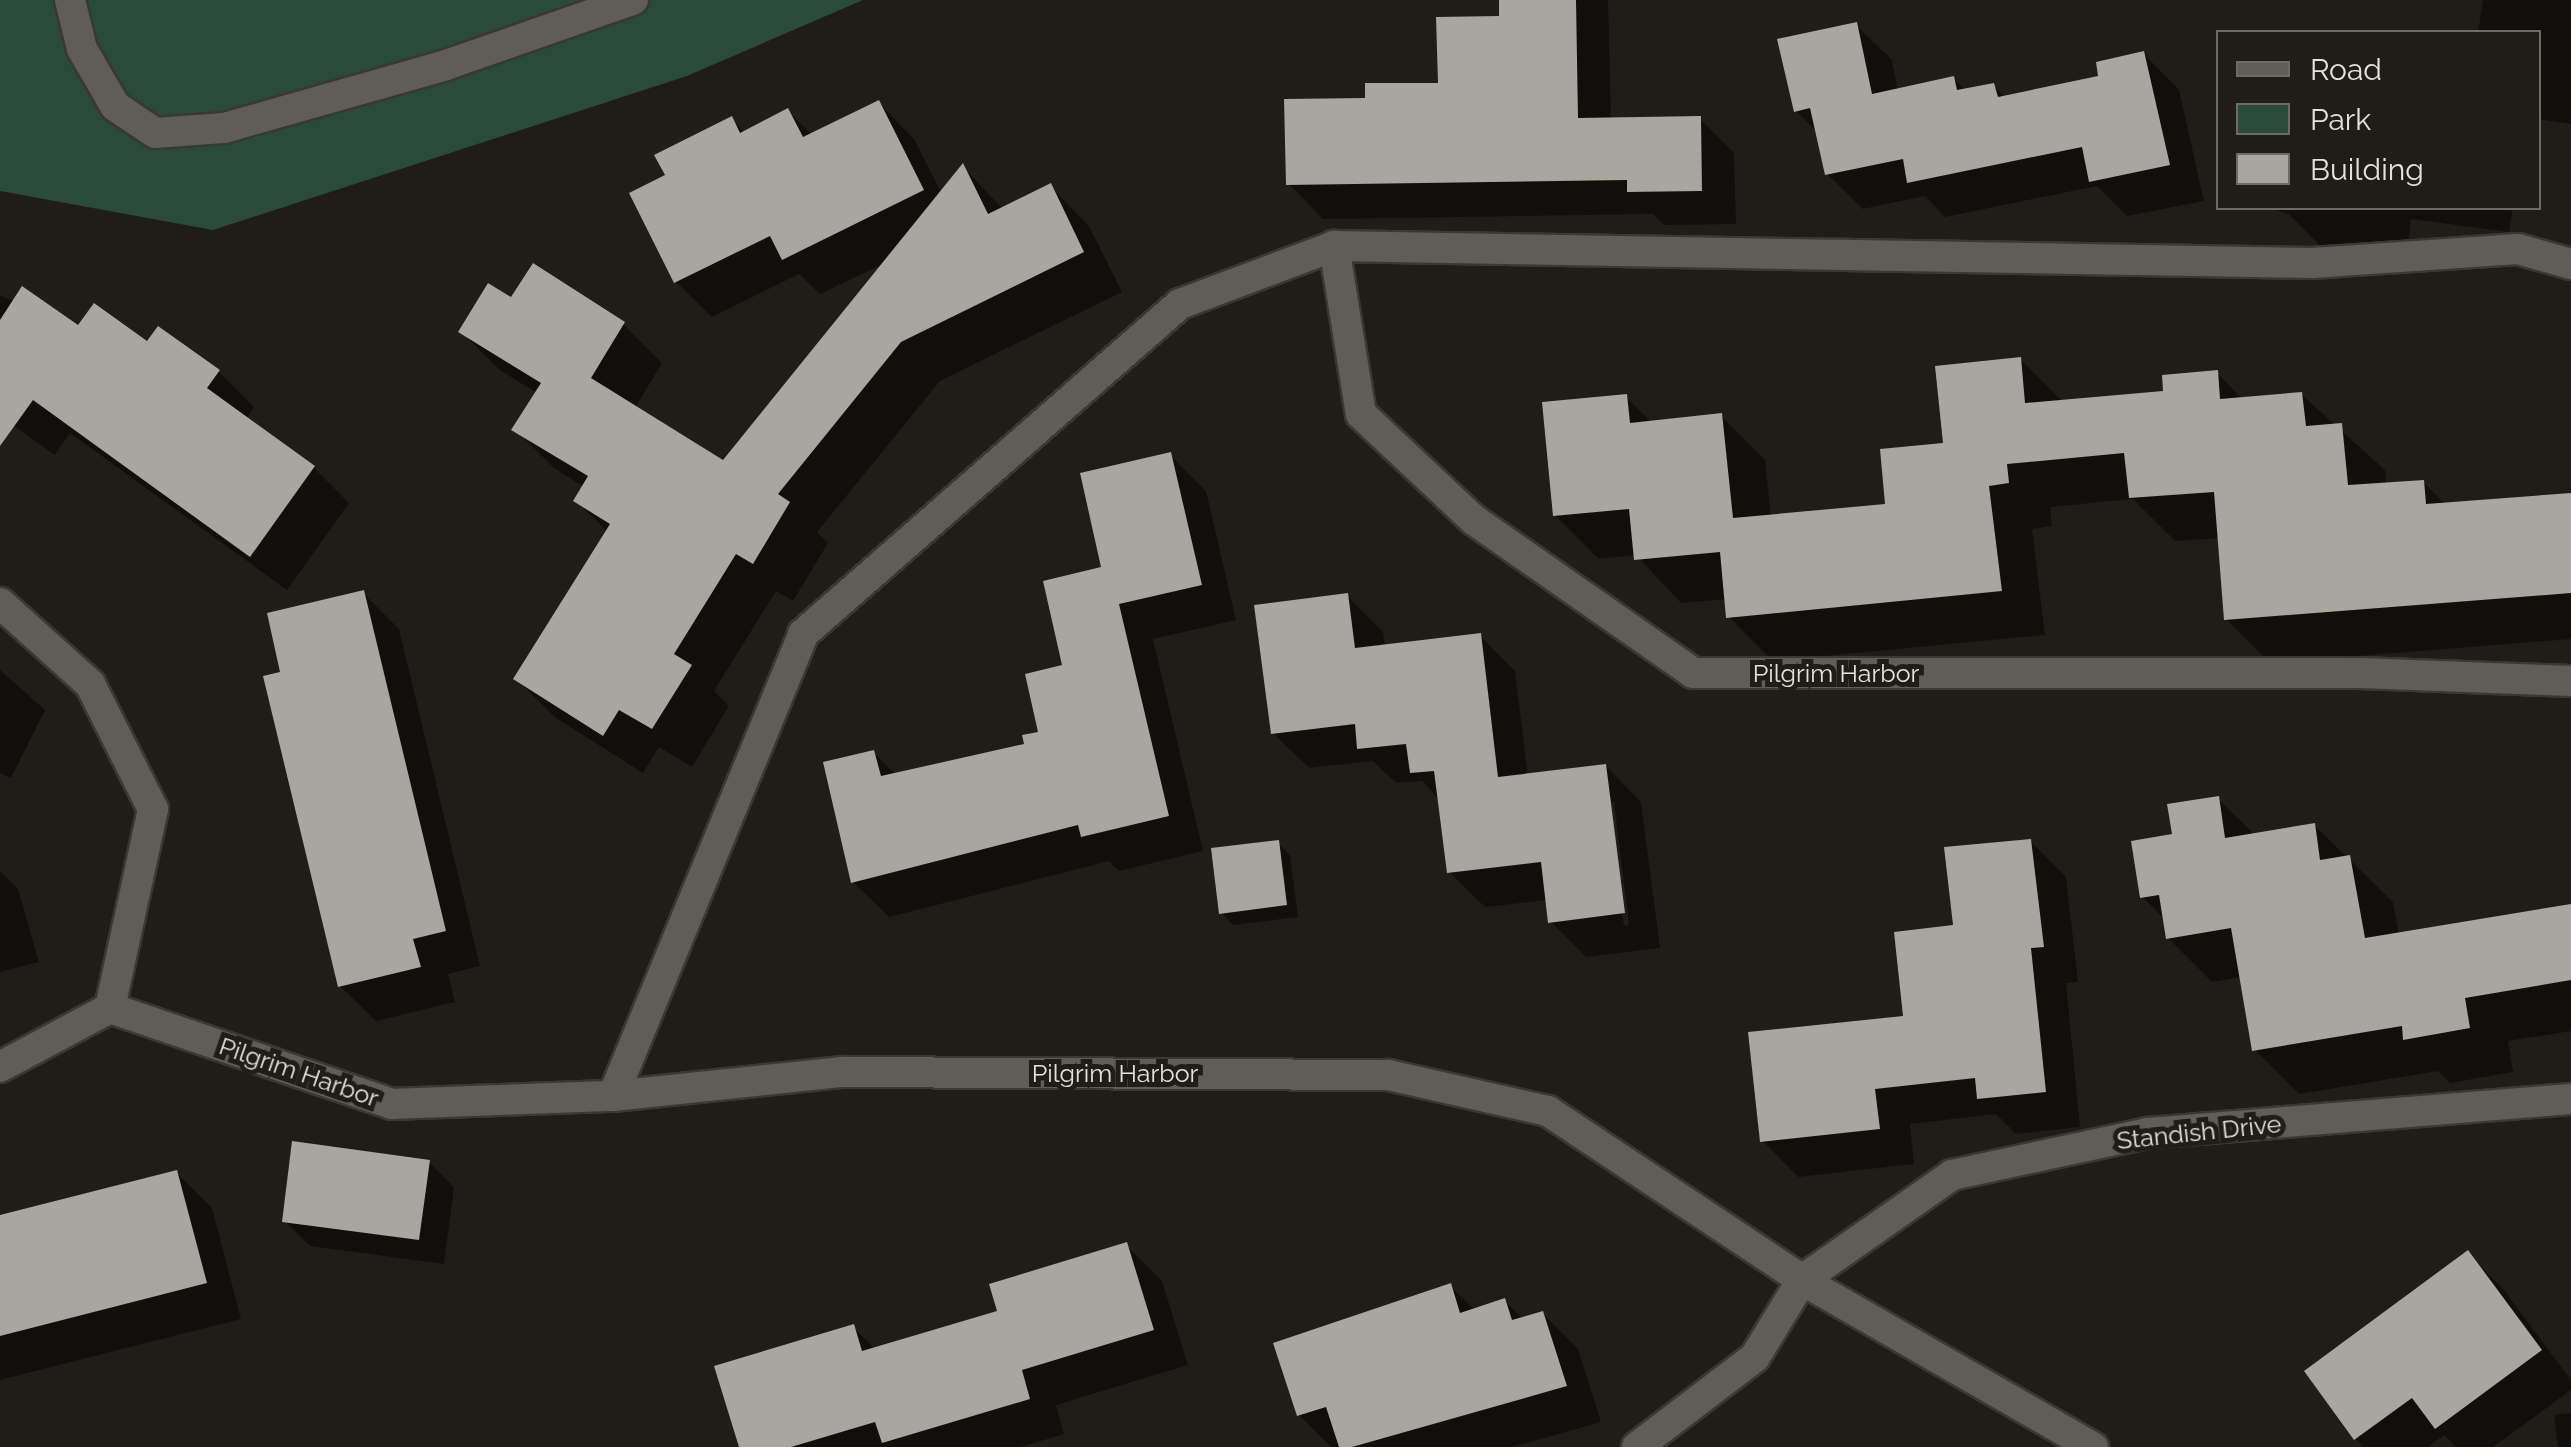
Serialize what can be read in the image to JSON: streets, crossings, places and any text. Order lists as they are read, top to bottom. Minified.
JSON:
{"streets":{"street":["Pilgrim Harbor","Standish Drive"]},"crossings":[["Pilgrim Harbor","Standish Drive"]],"legend":["Road","Park","Building"]}
